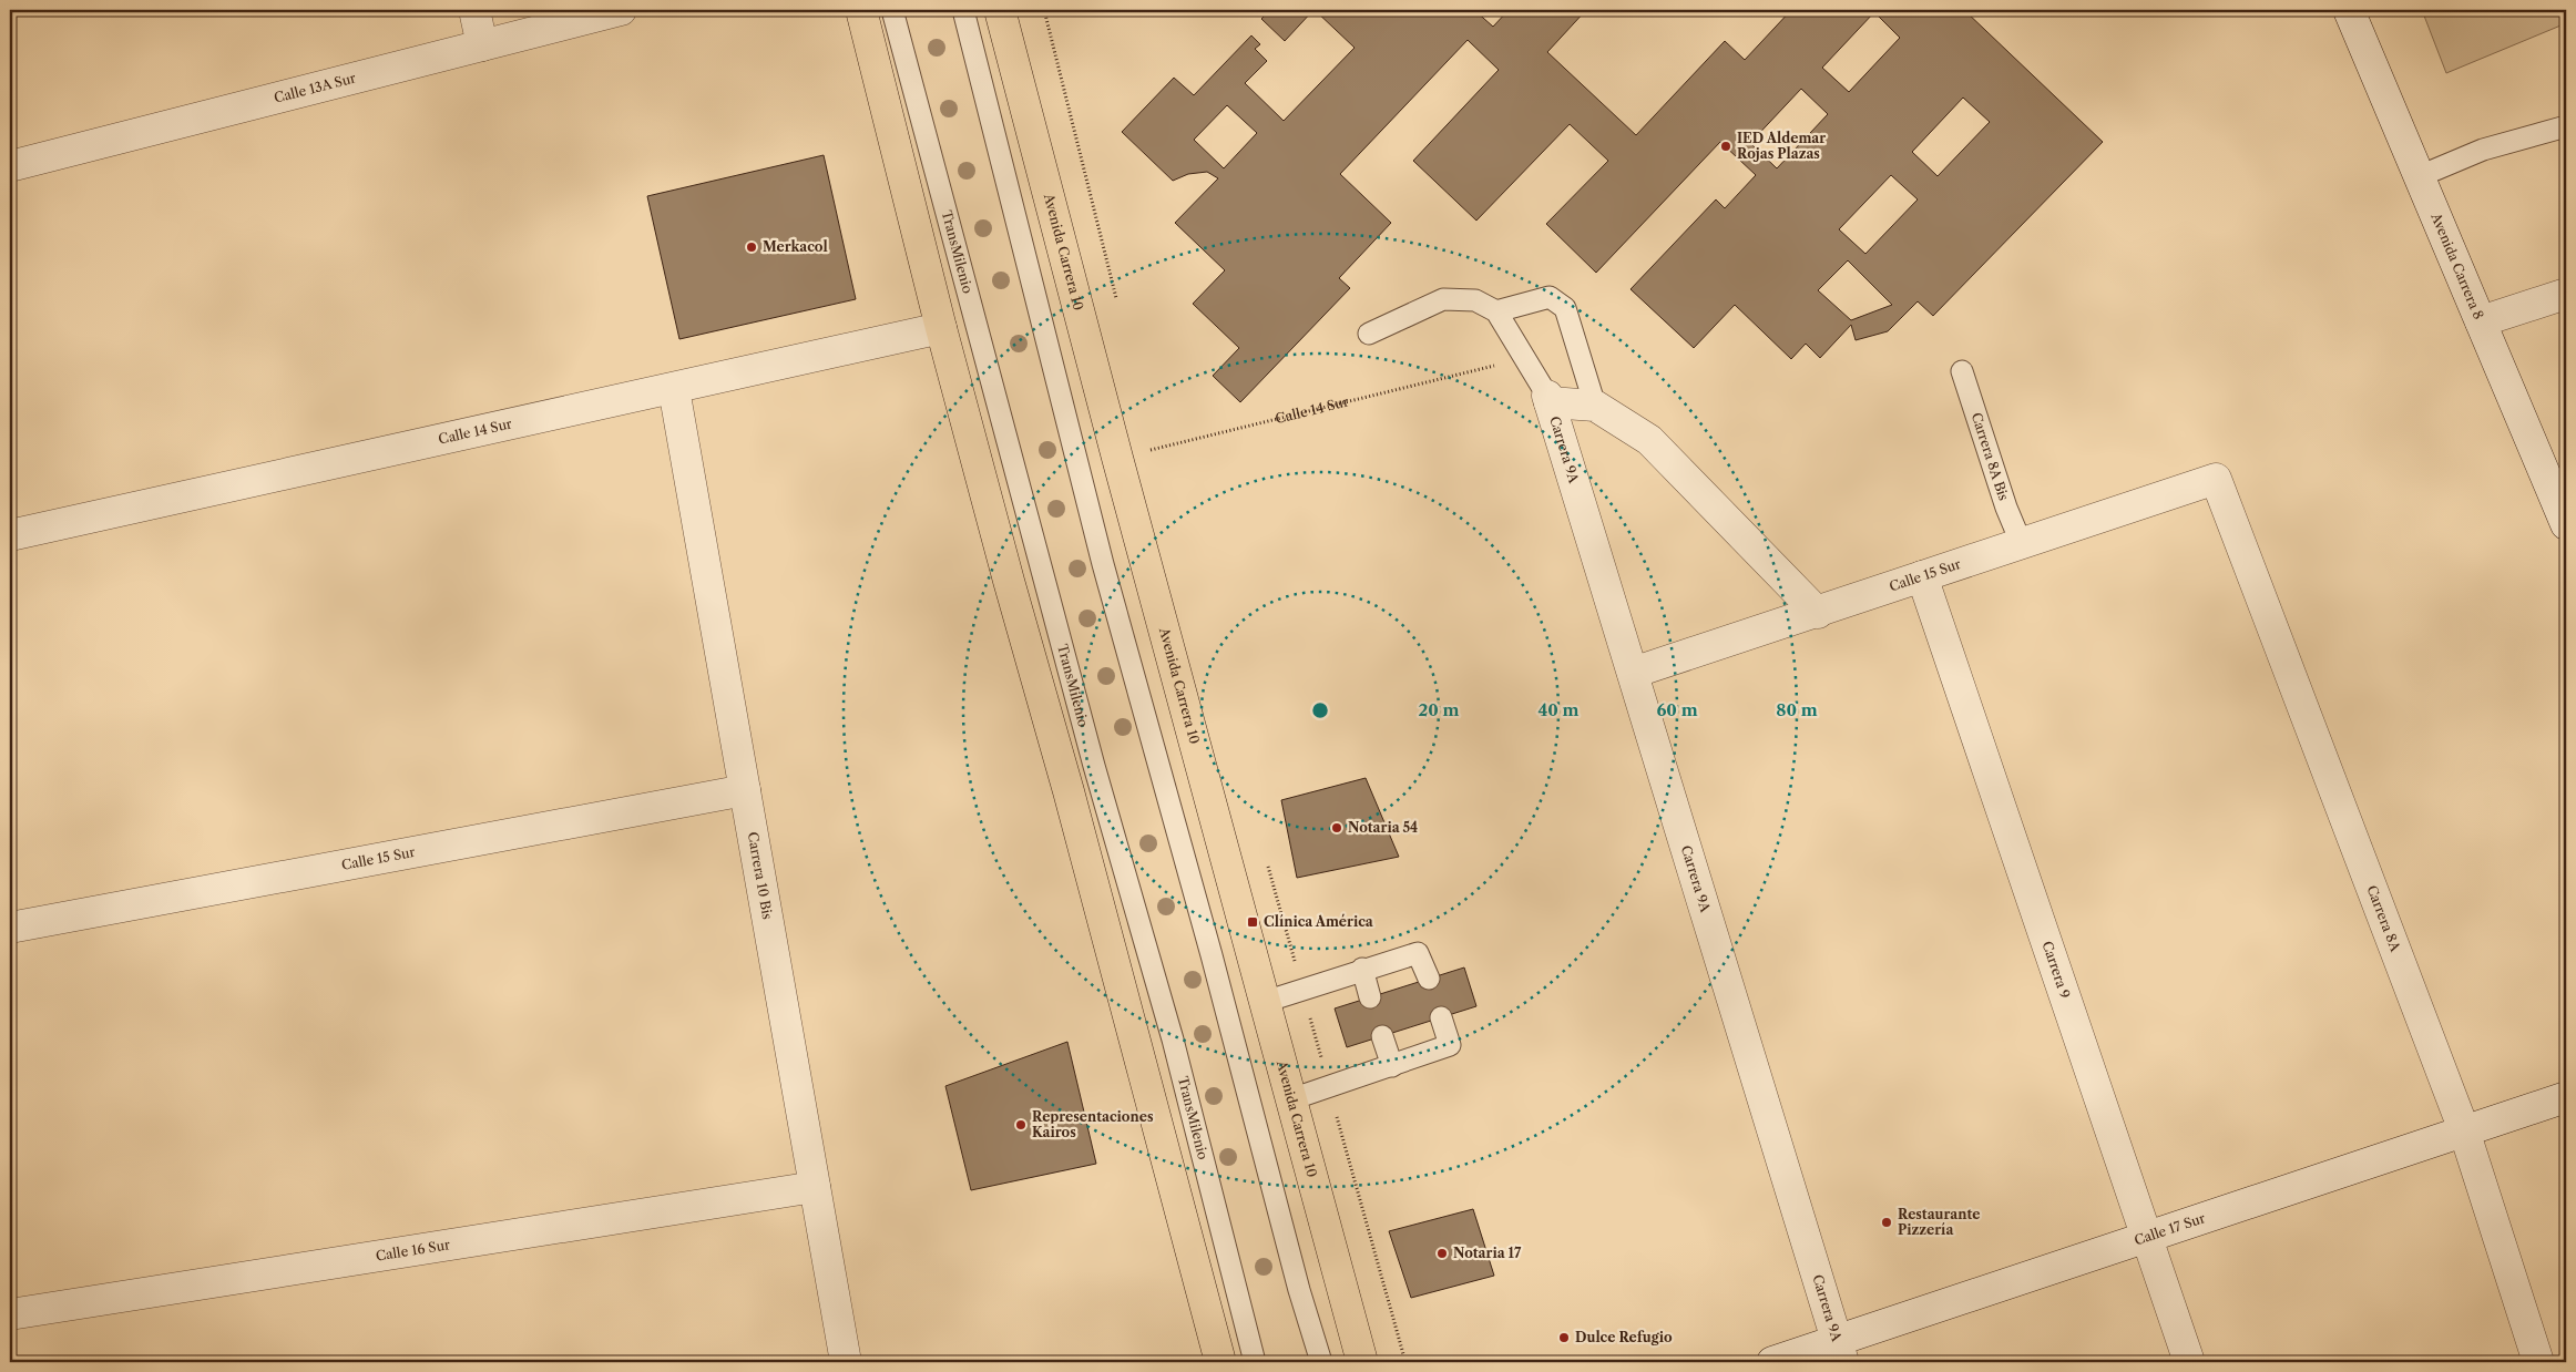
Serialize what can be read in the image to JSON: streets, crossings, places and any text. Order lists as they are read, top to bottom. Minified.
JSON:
{"streets":{"main road":["Avenida Carrera 10"],"street":["Calle 13A Sur","Avenida Carrera 8","Calle 14 Sur","Carrera 9A","Calle 15 Sur","Carrera 10 Bis","Carrera 8A","Carrera 9","Calle 17 Sur","Calle 16 Sur"],"lane":["TransMilenio","Carrera 8A Bis"]},"crossings":[["Avenida Carrera 10","Calle 14 Sur"],["Calle 14 Sur","Carrera 10 Bis"],["Carrera 9A","Calle 15 Sur"],["Carrera 9A","Calle 17 Sur"],["Carrera 8A Bis","Calle 15 Sur"],["Calle 15 Sur","Carrera 10 Bis"],["Calle 15 Sur","Carrera 8A"],["Calle 15 Sur","Carrera 9"],["Carrera 10 Bis","Calle 16 Sur"],["Carrera 8A","Calle 17 Sur"],["Carrera 9","Calle 17 Sur"]],"places":{"other":["IED Aldemar Rojas Plazas","Merkacol","Notaria 54","Representaciones Kairos","Restaurante Pizzería","Notaria 17","Dulce Refugio"],"transit":["Clínica América"]},"rings":["20 m","40 m","60 m","80 m"]}
